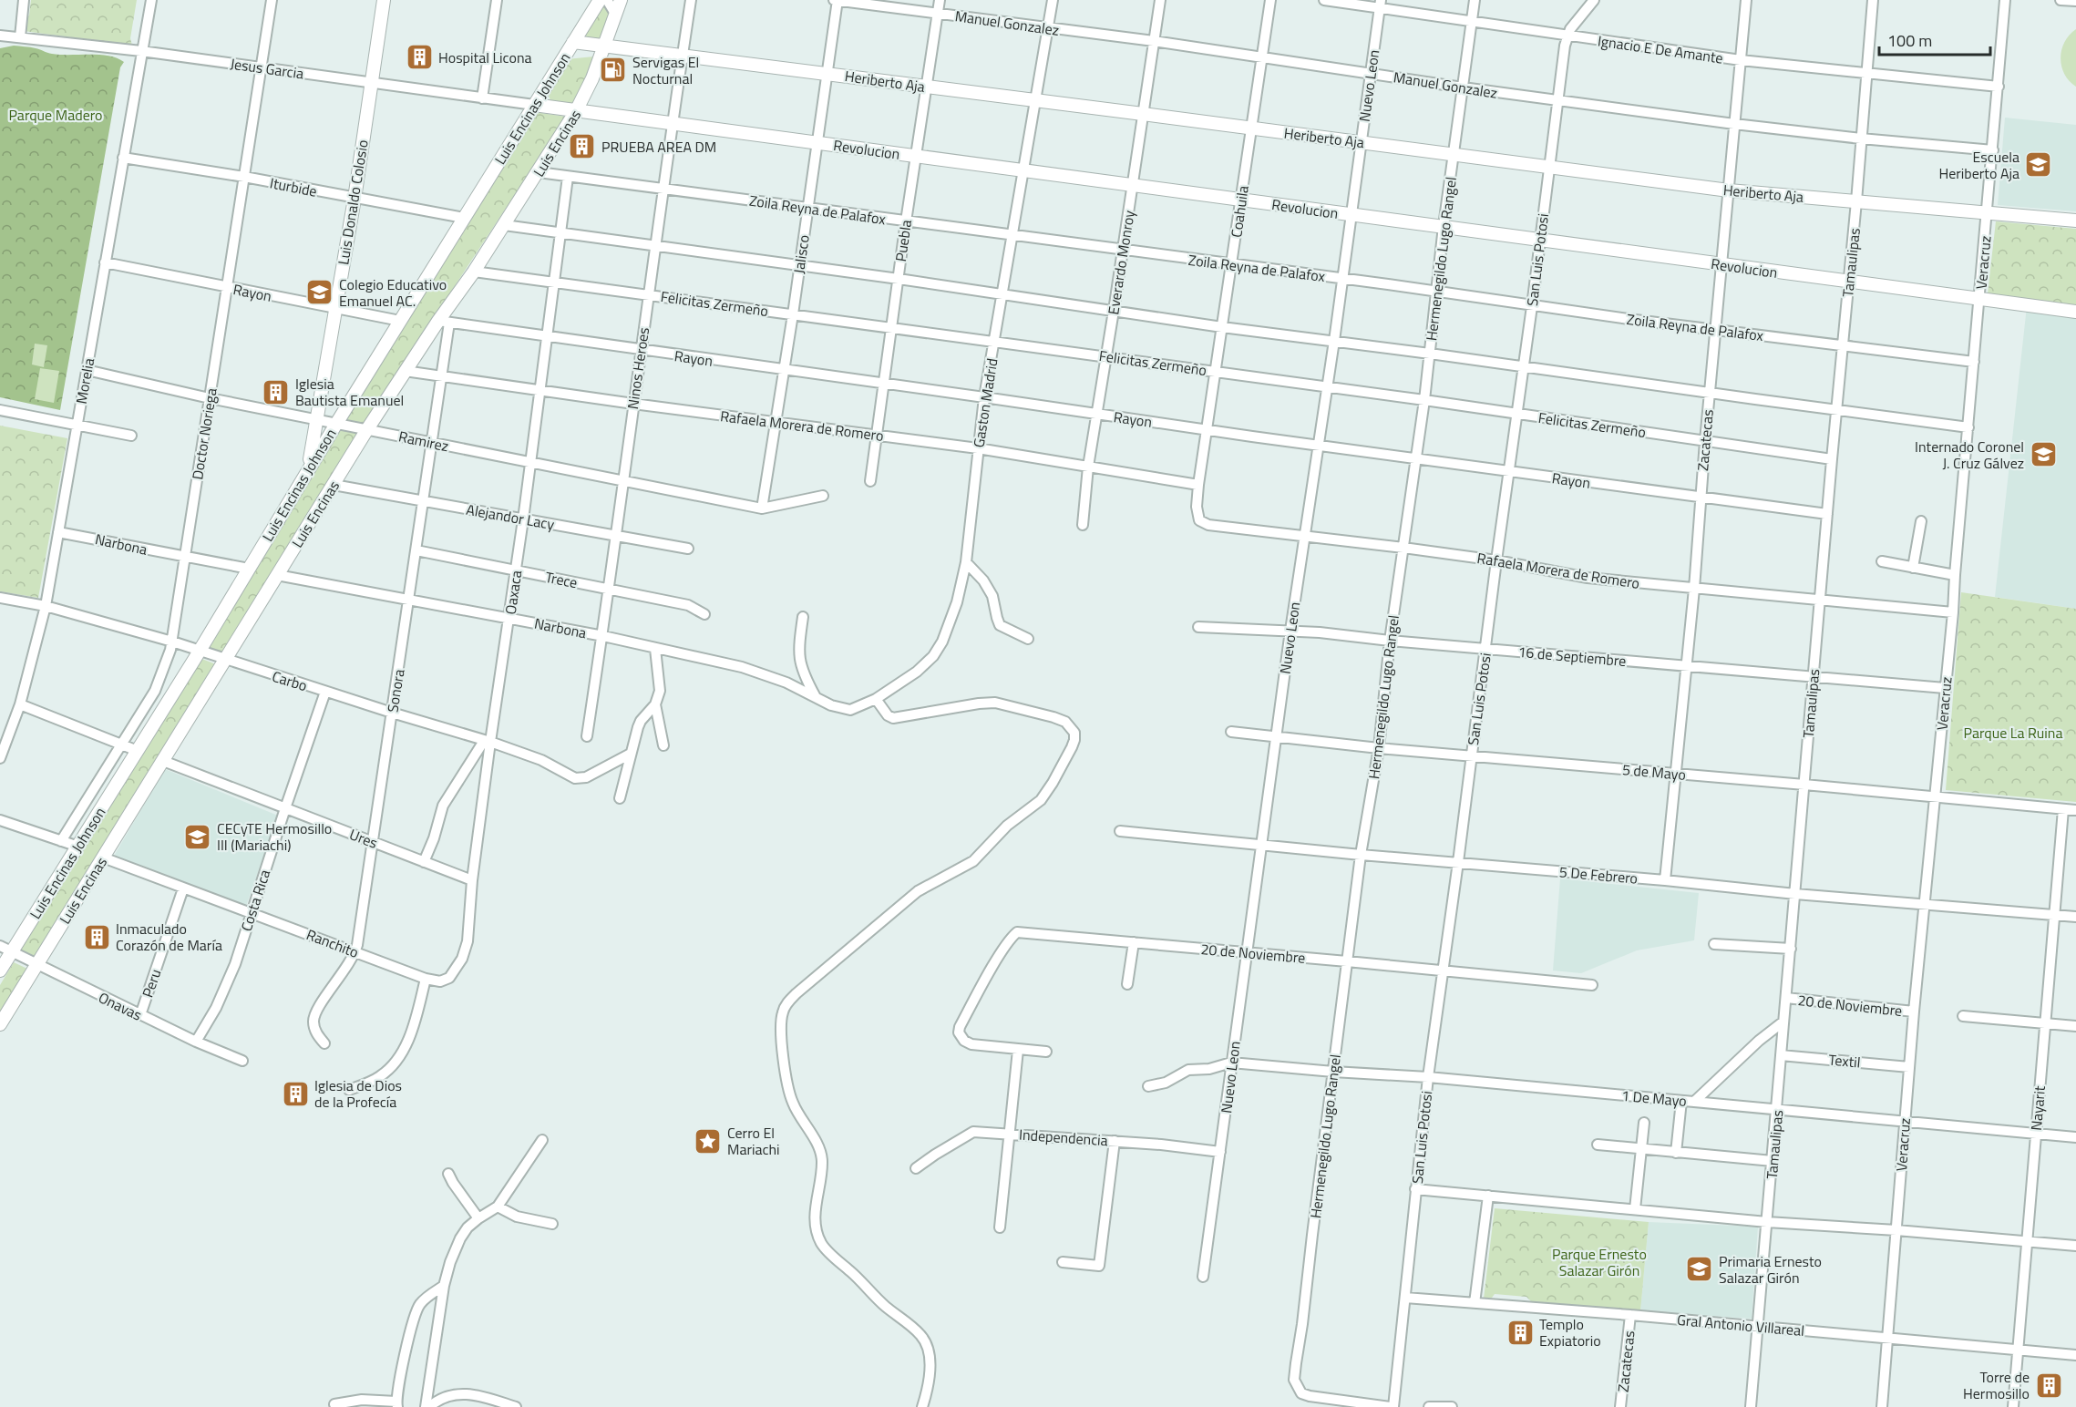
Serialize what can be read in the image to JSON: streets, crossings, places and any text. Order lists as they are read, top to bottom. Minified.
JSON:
{"streets":{"main road":["Heriberto Aja","Luis Encinas Johnson","Luis Encinas","Revolucion","Luis Donaldo Colosio"],"street":["Manuel Gonzalez","Ignacio E De Amante","Jesus Garcia","Nuevo Leon","Iturbide","Zoila Reyna de Palafox","Coahuila","Puebla","Jalisco","Hermenegildo Lugo Rangel","San Luis Potosi","Everardo Monroy","Tamaulipas","Veracruz","Rayon","Felicitas Zermeño","Ninos Heroes","Morelia","Gaston Madrid","Rafaela Morera de Romero","Doctor Noriega","Zacatecas","Ramirez","Alejandor Lacy","Narbona","Trece","Oaxaca","16 de Septiembre","Carbo","Sonora","5 de Mayo","Ures","5 De Febrero","Costa Rica","Ranchito","20 de Noviembre","Peru","Onavas","Textil","1 De Mayo","Nayarit","Independencia","Gral Antonio Villareal"]},"crossings":[["Manuel Gonzalez","Nuevo Leon"],["Manuel Gonzalez","Coahuila"],["Manuel Gonzalez","Puebla"],["Manuel Gonzalez","Jalisco"],["Manuel Gonzalez","Hermenegildo Lugo Rangel"],["Manuel Gonzalez","San Luis Potosi"],["Manuel Gonzalez","Everardo Monroy"],["Manuel Gonzalez","Tamaulipas"],["Manuel Gonzalez","Veracruz"],["Manuel Gonzalez","Gaston Madrid"],["Manuel Gonzalez","Zacatecas"],["Ignacio E De Amante","Nuevo Leon"],["Ignacio E De Amante","Hermenegildo Lugo Rangel"],["Ignacio E De Amante","San Luis Potosi"],["Ignacio E De Amante","Tamaulipas"],["Ignacio E De Amante","Veracruz"],["Ignacio E De Amante","Zacatecas"],["Jesus Garcia","Luis Encinas Johnson"],["Jesus Garcia","Revolucion"],["Jesus Garcia","Luis Donaldo Colosio"],["Jesus Garcia","Morelia"],["Jesus Garcia","Doctor Noriega"],["Heriberto Aja","Nuevo Leon"],["Heriberto Aja","Luis Encinas Johnson"],["Heriberto Aja","Luis Encinas"],["Heriberto Aja","Coahuila"],["Heriberto Aja","Puebla"],["Heriberto Aja","Jalisco"],["Heriberto Aja","Hermenegildo Lugo Rangel"],["Heriberto Aja","San Luis Potosi"],["Heriberto Aja","Everardo Monroy"],["Heriberto Aja","Tamaulipas"],["Heriberto Aja","Veracruz"],["Heriberto Aja","Ninos Heroes"],["Heriberto Aja","Gaston Madrid"],["Heriberto Aja","Zacatecas"],["Nuevo Leon","Revolucion"],["Nuevo Leon","Zoila Reyna de Palafox"],["Nuevo Leon","Rayon"],["Nuevo Leon","Felicitas Zermeño"],["Nuevo Leon","Rafaela Morera de Romero"],["Nuevo Leon","16 de Septiembre"],["Nuevo Leon","5 de Mayo"],["Nuevo Leon","5 De Febrero"],["Nuevo Leon","20 de Noviembre"],["Nuevo Leon","1 De Mayo"],["Nuevo Leon","Independencia"],["Luis Encinas Johnson","Revolucion"],["Luis Encinas Johnson","Iturbide"],["Luis Encinas Johnson","Luis Donaldo Colosio"],["Luis Encinas Johnson","Rayon"],["Luis Encinas Johnson","Ramirez"],["Luis Encinas Johnson","Narbona"],["Luis Encinas Johnson","Carbo"],["Luis Encinas Johnson","Onavas"],["Luis Encinas","Revolucion"],["Luis Encinas","Zoila Reyna de Palafox"],["Luis Encinas","Rayon"],["Luis Encinas","Felicitas Zermeño"],["Luis Encinas","Rafaela Morera de Romero"],["Luis Encinas","Ramirez"],["Luis Encinas","Alejandor Lacy"],["Luis Encinas","Narbona"],["Luis Encinas","Carbo"],["Luis Encinas","Sonora"],["Luis Encinas","Ures"],["Luis Encinas","Ranchito"],["Luis Encinas","Onavas"],["Revolucion","Coahuila"],["Revolucion","Puebla"],["Revolucion","Jalisco"],["Revolucion","Hermenegildo Lugo Rangel"],["Revolucion","San Luis Potosi"],["Revolucion","Everardo Monroy"],["Revolucion","Tamaulipas"],["Revolucion","Veracruz"],["Revolucion","Ninos Heroes"],["Revolucion","Gaston Madrid"],["Revolucion","Zacatecas"],["Iturbide","Luis Donaldo Colosio"],["Iturbide","Morelia"],["Iturbide","Doctor Noriega"],["Luis Donaldo Colosio","Rayon"],["Luis Donaldo Colosio","Ramirez"],["Zoila Reyna de Palafox","Coahuila"],["Zoila Reyna de Palafox","Puebla"],["Zoila Reyna de Palafox","Jalisco"],["Zoila Reyna de Palafox","Hermenegildo Lugo Rangel"],["Zoila Reyna de Palafox","San Luis Potosi"],["Zoila Reyna de Palafox","Everardo Monroy"],["Zoila Reyna de Palafox","Tamaulipas"],["Zoila Reyna de Palafox","Veracruz"],["Zoila Reyna de Palafox","Ninos Heroes"],["Zoila Reyna de Palafox","Gaston Madrid"],["Zoila Reyna de Palafox","Zacatecas"],["Zoila Reyna de Palafox","Oaxaca"],["Coahuila","Rayon"],["Coahuila","Felicitas Zermeño"],["Coahuila","Rafaela Morera de Romero"],["Puebla","Rayon"],["Puebla","Felicitas Zermeño"],["Puebla","Rafaela Morera de Romero"],["Jalisco","Rayon"],["Jalisco","Felicitas Zermeño"],["Jalisco","Rafaela Morera de Romero"],["Jalisco","Ramirez"],["Hermenegildo Lugo Rangel","San Luis Potosi"],["Hermenegildo Lugo Rangel","Rayon"],["Hermenegildo Lugo Rangel","Felicitas Zermeño"],["Hermenegildo Lugo Rangel","Rafaela Morera de Romero"],["Hermenegildo Lugo Rangel","16 de Septiembre"],["Hermenegildo Lugo Rangel","5 de Mayo"],["Hermenegildo Lugo Rangel","5 De Febrero"],["Hermenegildo Lugo Rangel","20 de Noviembre"],["Hermenegildo Lugo Rangel","1 De Mayo"],["San Luis Potosi","Rayon"],["San Luis Potosi","Felicitas Zermeño"],["San Luis Potosi","Rafaela Morera de Romero"],["San Luis Potosi","16 de Septiembre"],["San Luis Potosi","5 de Mayo"],["San Luis Potosi","5 De Febrero"],["San Luis Potosi","20 de Noviembre"],["San Luis Potosi","1 De Mayo"],["San Luis Potosi","Gral Antonio Villareal"],["Everardo Monroy","Rayon"],["Everardo Monroy","Felicitas Zermeño"],["Everardo Monroy","Rafaela Morera de Romero"],["Tamaulipas","Rayon"],["Tamaulipas","Felicitas Zermeño"],["Tamaulipas","Rafaela Morera de Romero"],["Tamaulipas","16 de Septiembre"],["Tamaulipas","5 de Mayo"],["Tamaulipas","5 De Febrero"],["Tamaulipas","20 de Noviembre"],["Tamaulipas","Textil"],["Tamaulipas","1 De Mayo"],["Tamaulipas","Gral Antonio Villareal"],["Veracruz","Rafaela Morera de Romero"],["Veracruz","16 de Septiembre"],["Veracruz","5 de Mayo"],["Veracruz","5 De Febrero"],["Veracruz","20 de Noviembre"],["Veracruz","Textil"],["Veracruz","1 De Mayo"],["Veracruz","Gral Antonio Villareal"],["Rayon","Ninos Heroes"],["Rayon","Morelia"],["Rayon","Gaston Madrid"],["Rayon","Doctor Noriega"],["Rayon","Zacatecas"],["Rayon","Oaxaca"],["Rayon","Sonora"],["Felicitas Zermeño","Ninos Heroes"],["Felicitas Zermeño","Gaston Madrid"],["Felicitas Zermeño","Zacatecas"],["Felicitas Zermeño","Oaxaca"],["Ninos Heroes","Rafaela Morera de Romero"],["Ninos Heroes","Ramirez"],["Ninos Heroes","Alejandor Lacy"],["Ninos Heroes","Narbona"],["Ninos Heroes","Trece"],["Morelia","Ramirez"],["Morelia","Narbona"],["Morelia","Carbo"],["Gaston Madrid","Rafaela Morera de Romero"],["Gaston Madrid","Narbona"],["Rafaela Morera de Romero","Zacatecas"],["Rafaela Morera de Romero","Oaxaca"],["Rafaela Morera de Romero","Sonora"],["Doctor Noriega","Ramirez"],["Doctor Noriega","Narbona"],["Doctor Noriega","Carbo"],["Zacatecas","16 de Septiembre"],["Zacatecas","5 de Mayo"],["Zacatecas","5 De Febrero"],["Zacatecas","Gral Antonio Villareal"],["Ramirez","Oaxaca"],["Ramirez","Sonora"],["Alejandor Lacy","Oaxaca"],["Alejandor Lacy","Sonora"],["Narbona","Oaxaca"],["Narbona","Sonora"],["Trece","Oaxaca"],["Trece","Sonora"],["Oaxaca","Carbo"],["Oaxaca","Ures"],["Oaxaca","Ranchito"],["Carbo","Sonora"],["Carbo","Costa Rica"],["Sonora","Ures"],["Sonora","Ranchito"],["5 de Mayo","Nayarit"],["Ures","Costa Rica"],["5 De Febrero","Nayarit"],["Costa Rica","Ranchito"],["Costa Rica","Onavas"],["Ranchito","Peru"],["Peru","Onavas"],["1 De Mayo","Nayarit"],["Nayarit","Gral Antonio Villareal"]],"parks":["Parque Madero","Parque La Ruina","Parque Ernesto Salazar Girón"],"places":{"building":["Hospital Licona","PRUEBA AREA DM","Iglesia Bautista Emanuel","Inmaculado Corazón de María","Iglesia de Dios de la Profecía","Templo Expiatorio","Torre de Hermosillo"],"fuel station":["Servigas El Nocturnal"],"school or university":["Escuela Heriberto Aja","Colegio Educativo Emanuel AC.","Internado Coronel J. Cruz Gálvez","CECyTE Hermosillo III (Mariachi)","Primaria Ernesto Salazar Girón"],"place":["Cerro El Mariachi"]},"scale_bar":"100 m"}
